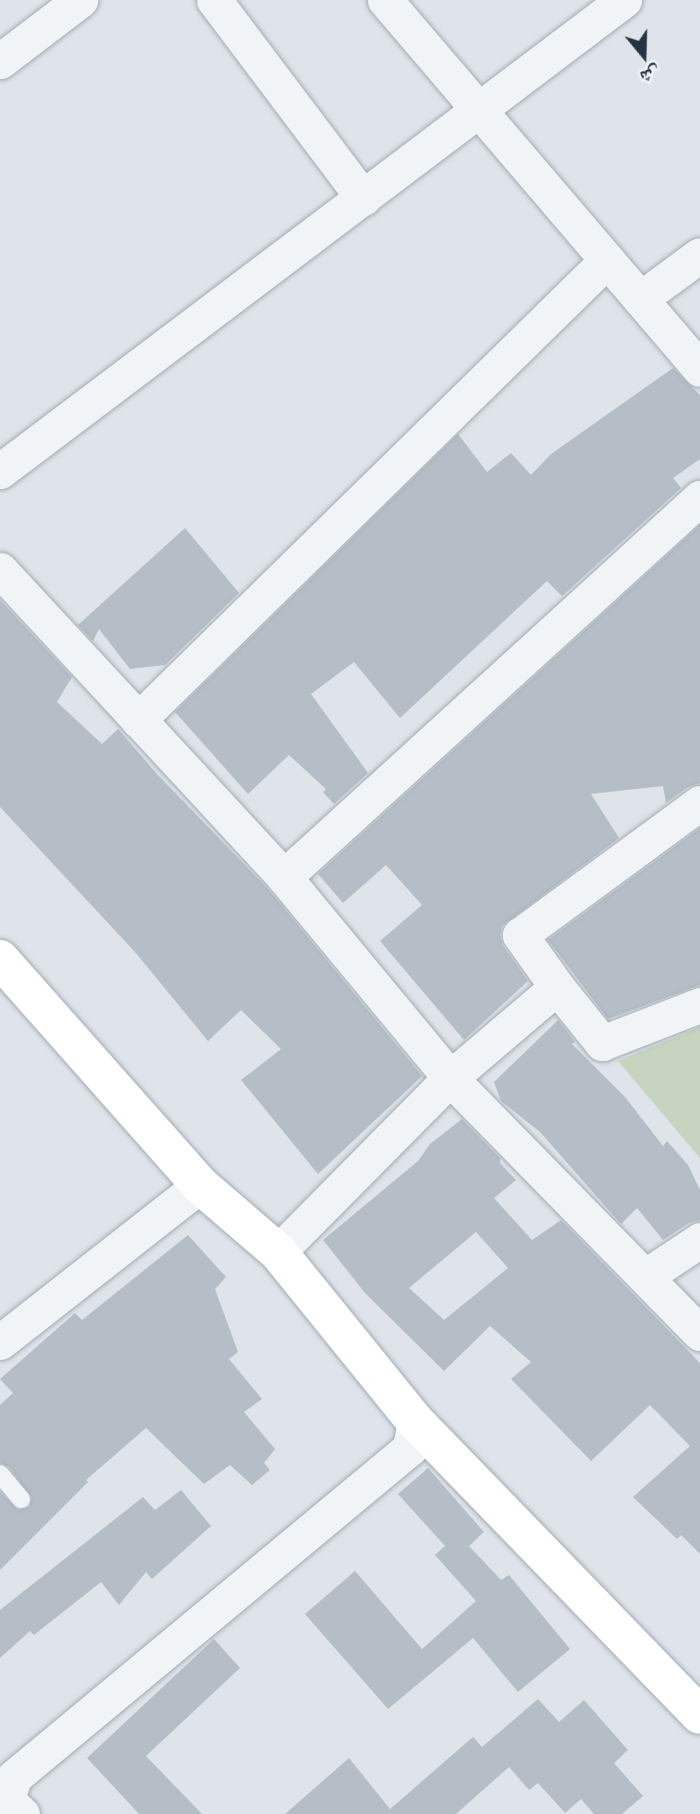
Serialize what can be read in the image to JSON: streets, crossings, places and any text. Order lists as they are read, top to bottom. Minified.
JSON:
{"north":"bottom"}
